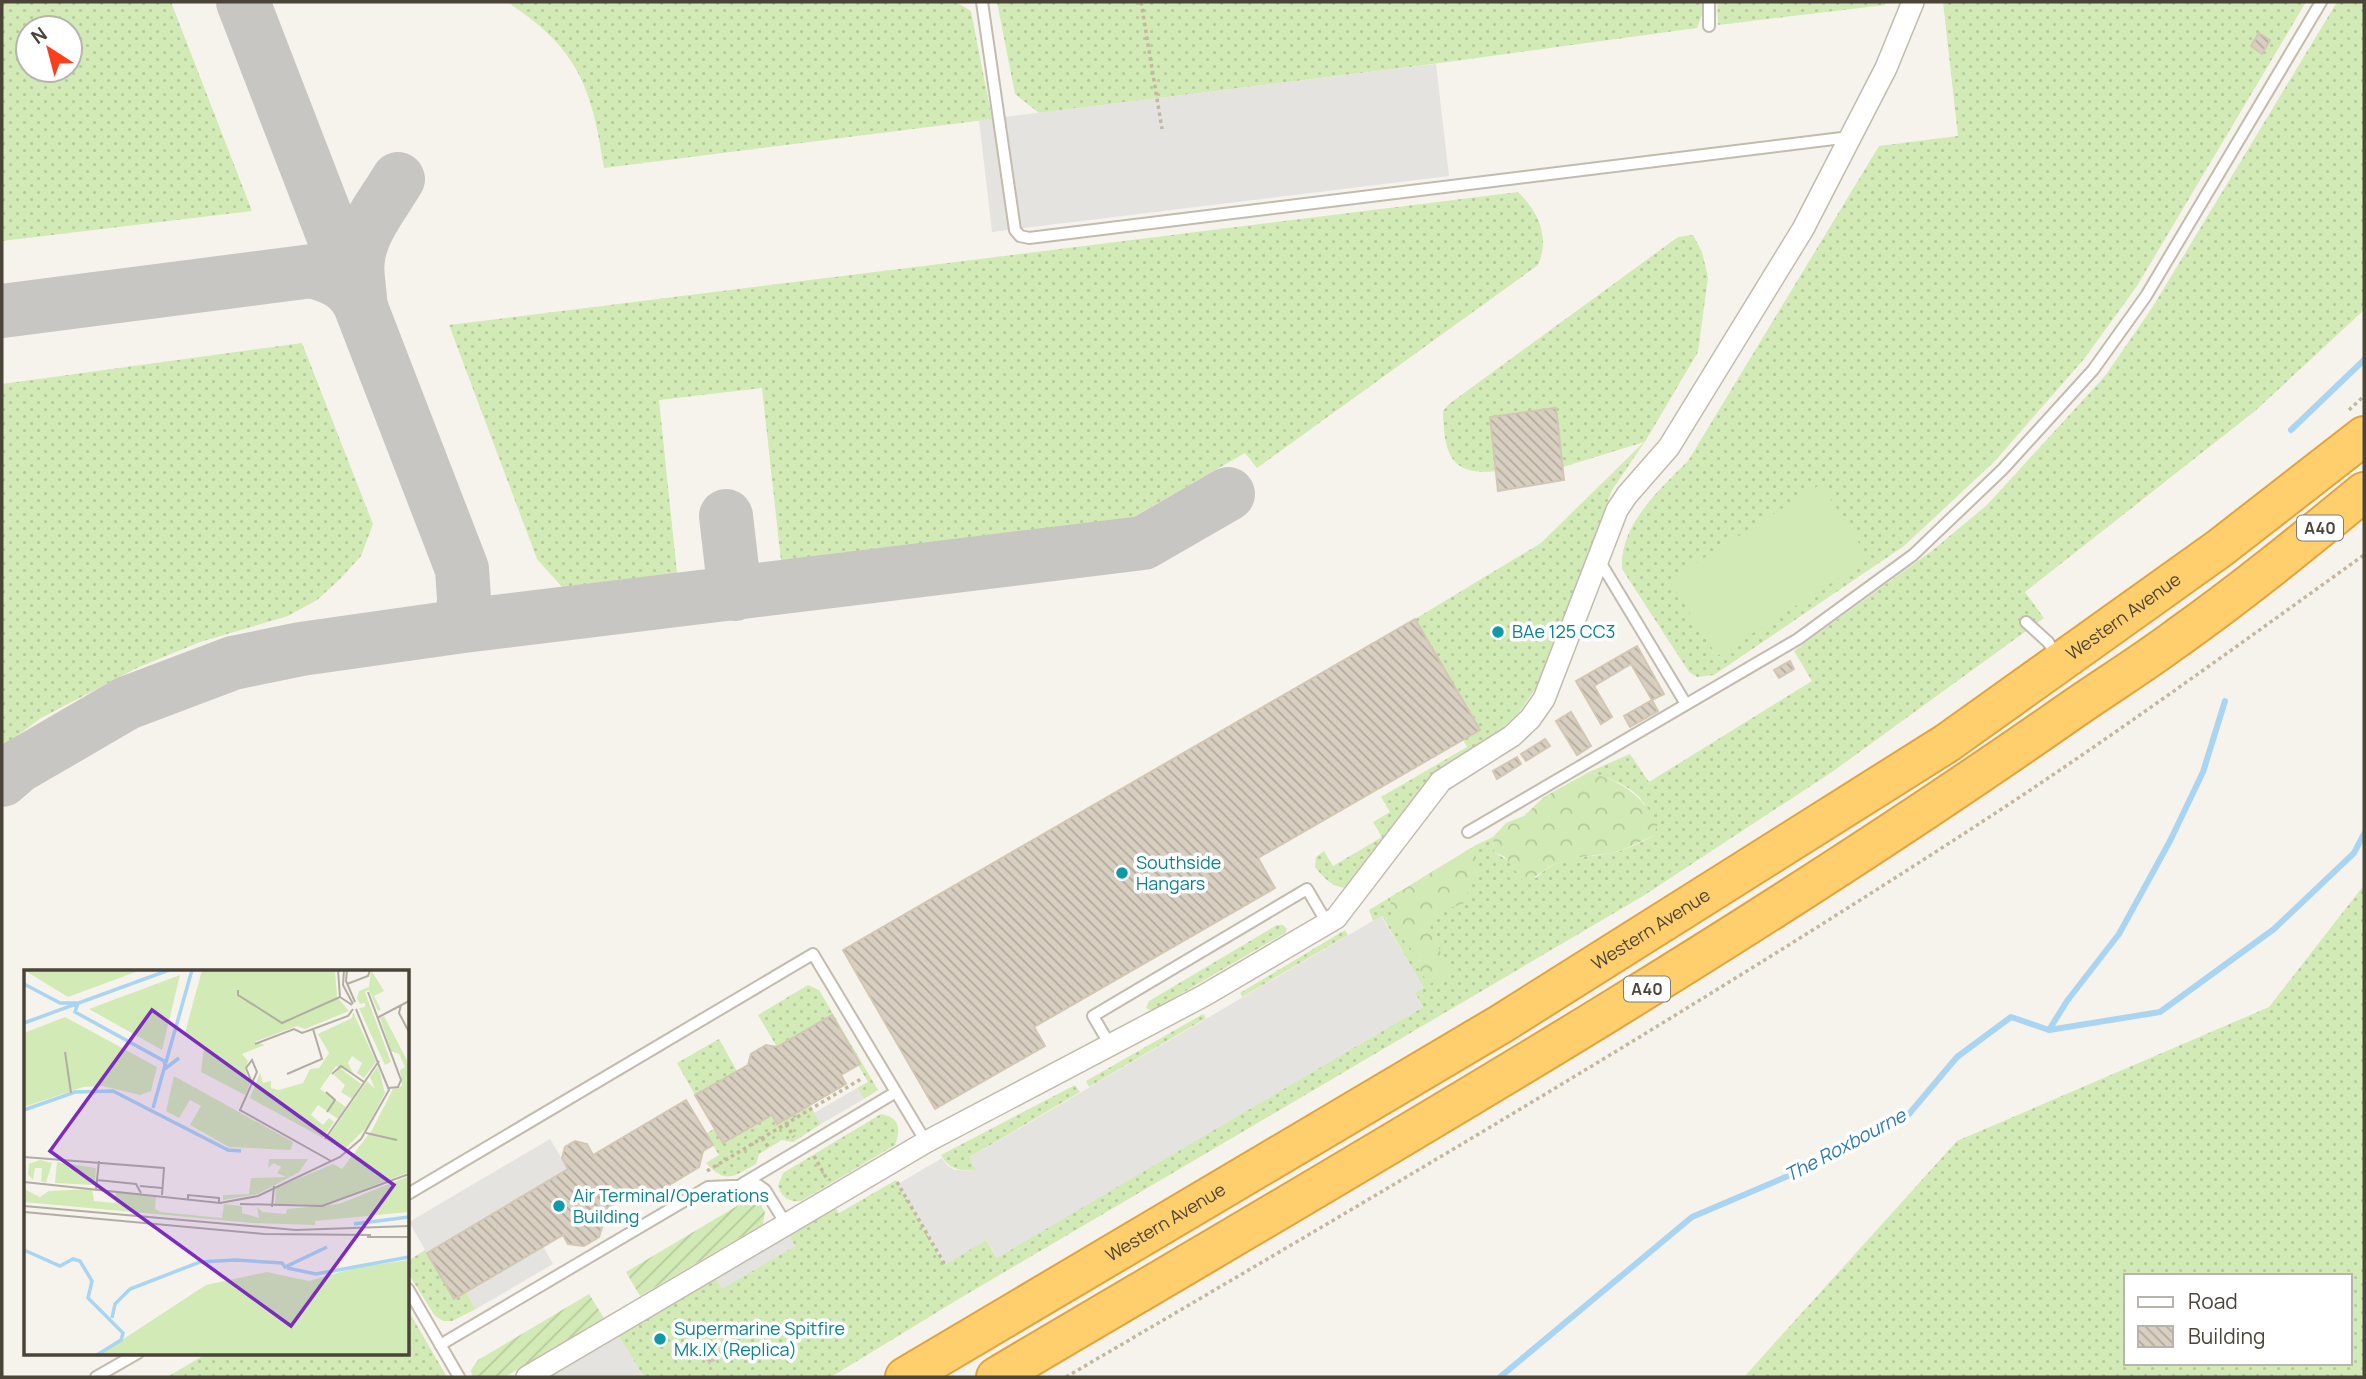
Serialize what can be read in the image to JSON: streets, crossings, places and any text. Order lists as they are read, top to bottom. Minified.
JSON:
{"streets":{"highway":["A40","Western Avenue"]},"water":["The Roxbourne"],"places":["BAe 125 CC3","Southside Hangars","Air Terminal/Operations Building","Supermarine Spitfire Mk.IX (Replica)"],"legend":["Road","Building"],"north":"top left"}
